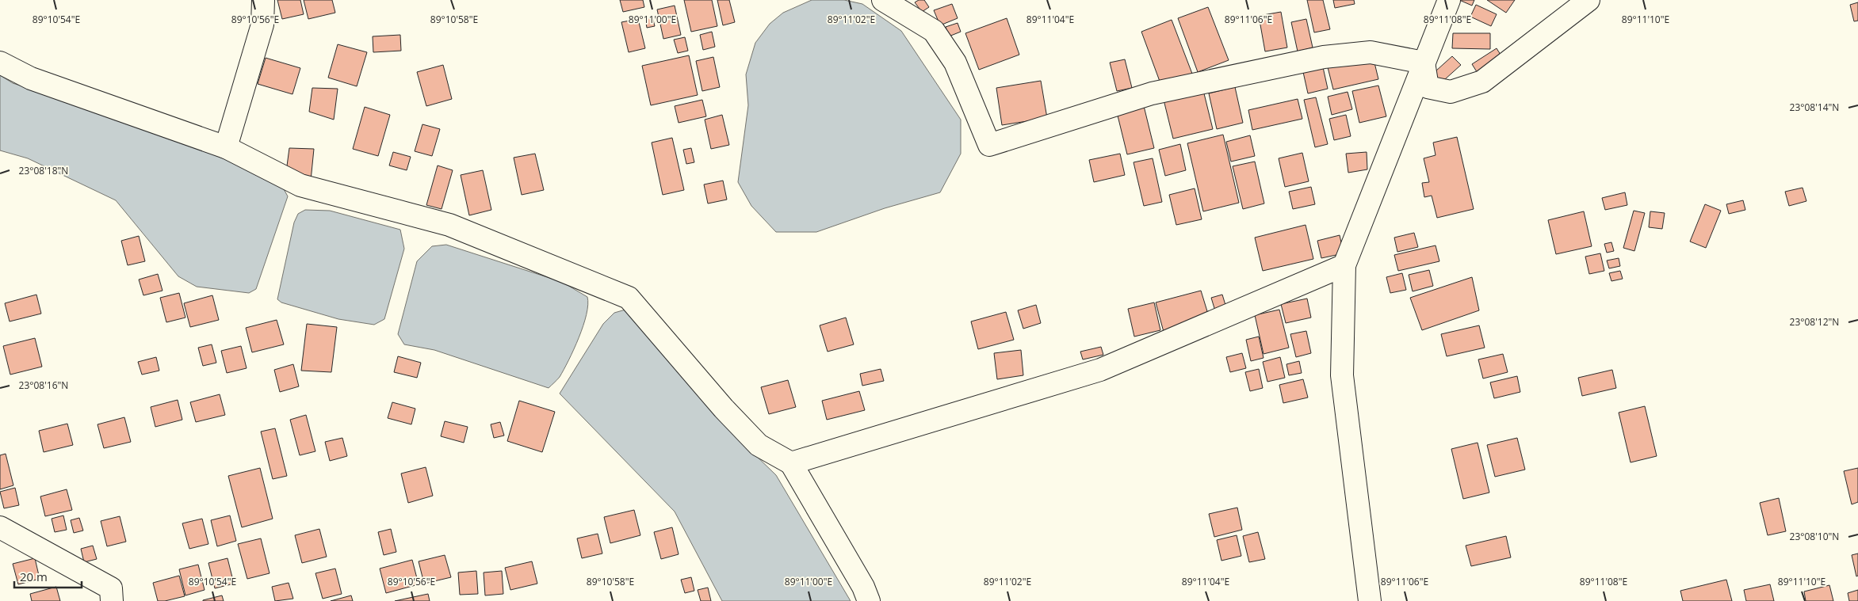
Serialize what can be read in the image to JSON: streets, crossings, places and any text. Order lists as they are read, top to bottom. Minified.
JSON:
{"scale_bar":"20 m","coordinates":["89°10'54\"E","89°10'56\"E","89°10'58\"E","89°11'00\"E","89°11'02\"E","89°11'04\"E","89°11'06\"E","89°11'08\"E","89°11'10\"E","23°08'14\"N","23°08'18\"N","23°08'12\"N","23°08'16\"N","23°08'10\"N"]}
